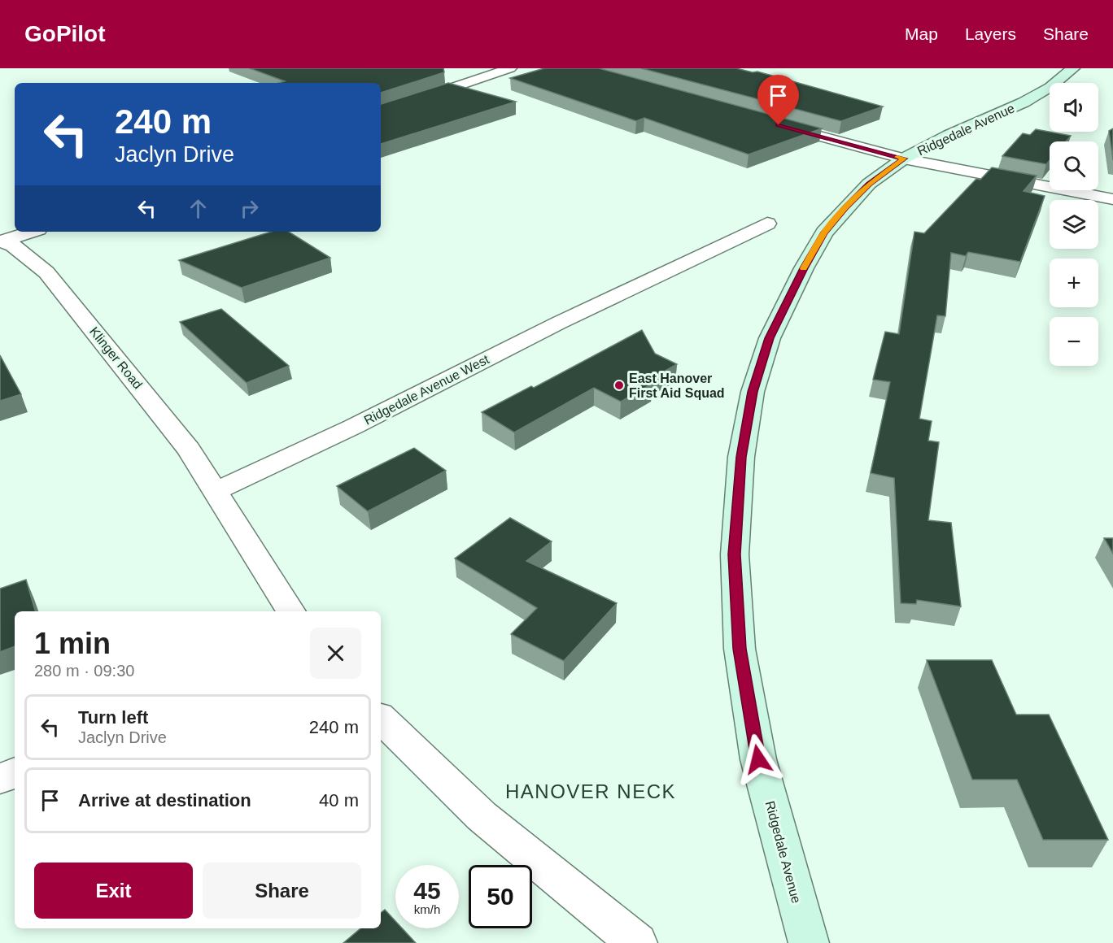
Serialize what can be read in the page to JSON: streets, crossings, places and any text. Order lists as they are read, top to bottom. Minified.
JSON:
{"streets":{"main road":["Ridgedale Avenue"],"street":["Klinger Road","Ridgedale Avenue West"]},"crossings":[["Klinger Road","Ridgedale Avenue West"]],"districts":["HANOVER NECK"],"places":["East Hanover First Aid Squad"],"page":{"header":"GoPilot","nav":["Map","Layers","Share"],"map_buttons":["+","−"],"turn":["240 m","Jaclyn Drive"],"heading":["1 min","280 m · 09:30"],"list":[{"name":"Turn left","note":"Jaclyn Drive","value":"240 m"},{"name":"Arrive at destination","value":"40 m"}],"buttons":["Exit","Share"],"speed":"45 km/h","limit":"50"}}
